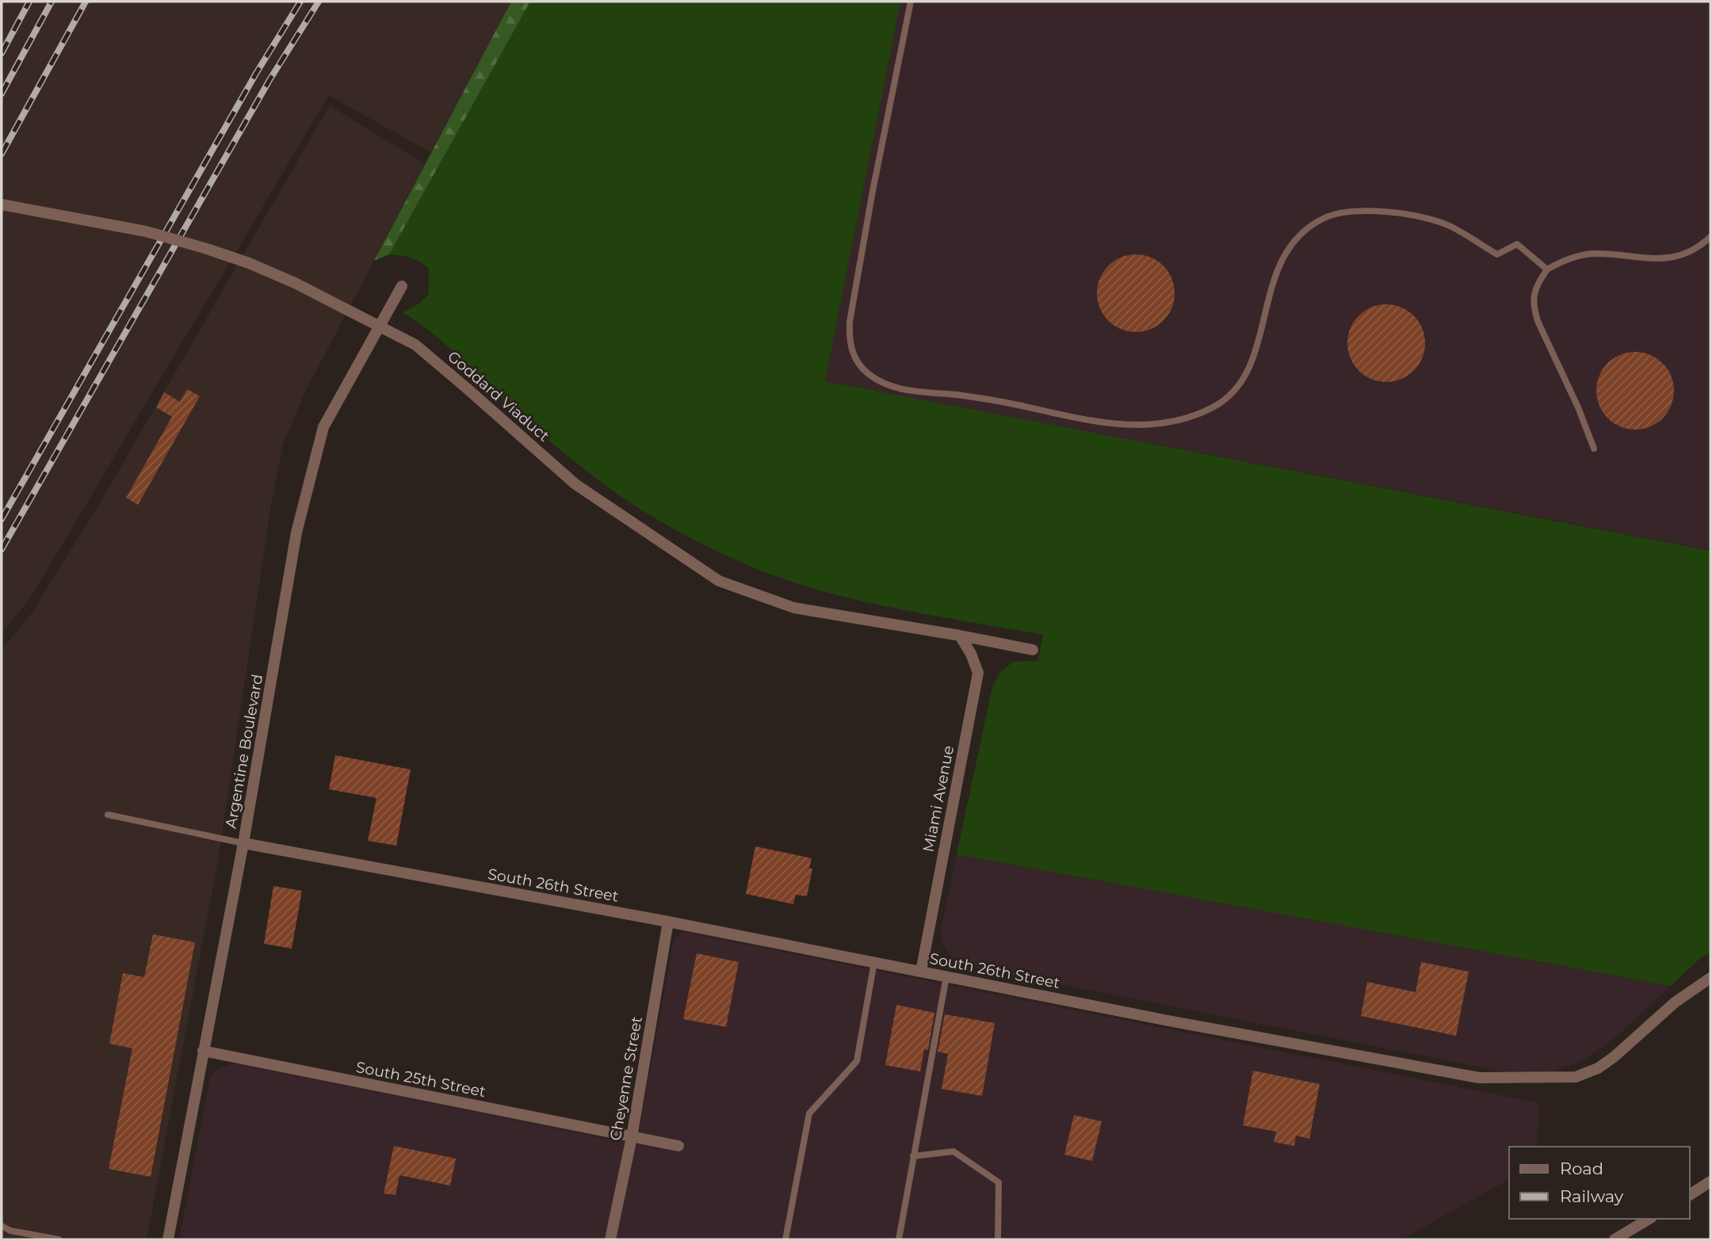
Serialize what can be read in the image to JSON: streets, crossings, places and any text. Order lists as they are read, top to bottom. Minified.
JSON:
{"streets":{"street":["Goddard Viaduct","Argentine Boulevard","Miami Avenue","South 26th Street","Cheyenne Street","South 25th Street"]},"crossings":[["Goddard Viaduct","Miami Avenue"],["Argentine Boulevard","South 26th Street"],["Argentine Boulevard","South 25th Street"],["Miami Avenue","South 26th Street"],["South 26th Street","Cheyenne Street"],["Cheyenne Street","South 25th Street"]],"legend":["Road","Railway"]}
